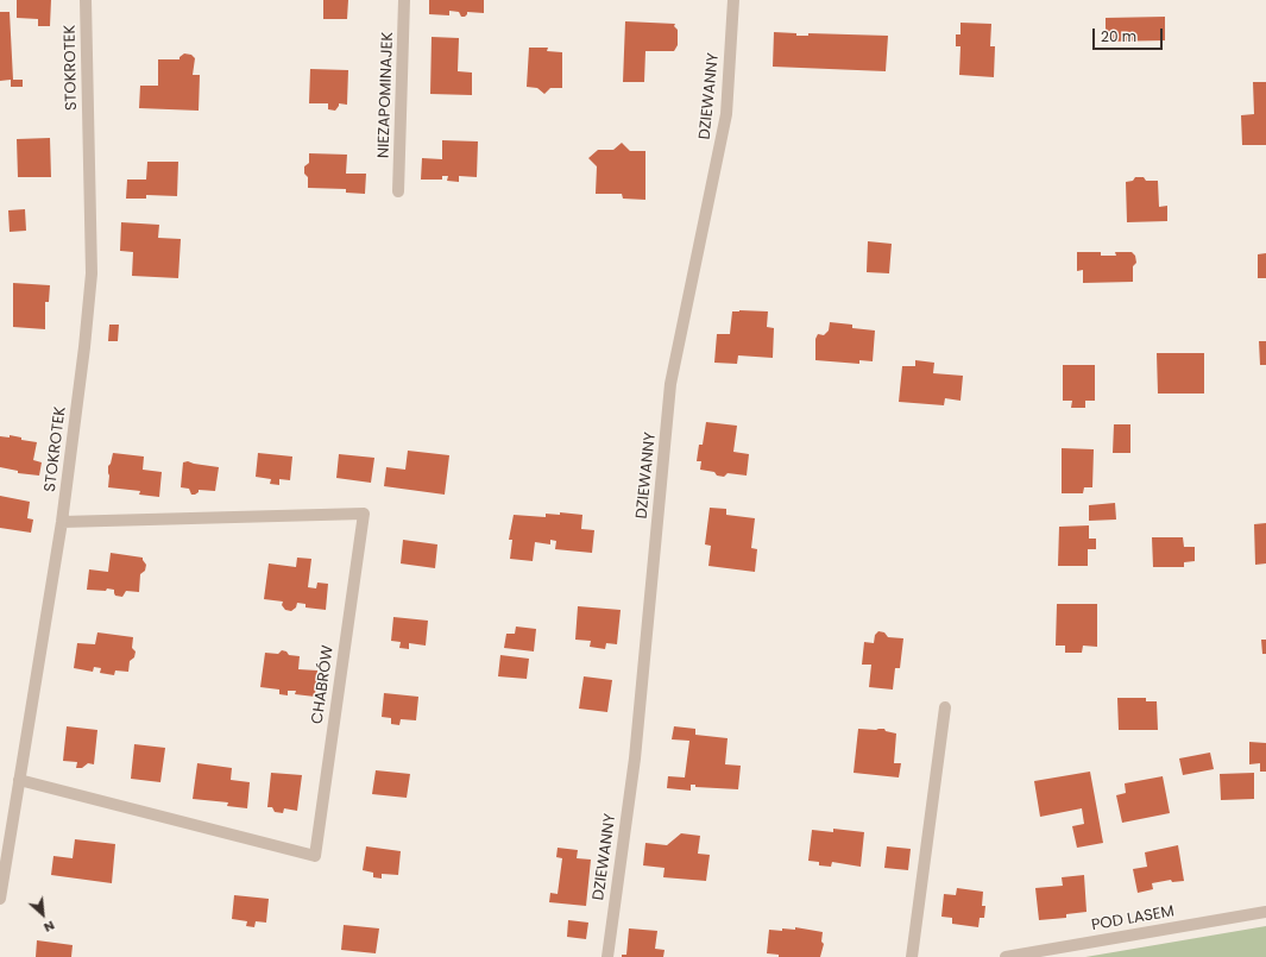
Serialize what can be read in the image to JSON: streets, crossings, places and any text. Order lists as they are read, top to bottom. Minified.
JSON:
{"streets":{"street":["STOKROTEK","NIEZAPOMINAJEK","DZIEWANNY","CHABRÓW","POD LASEM"]},"crossings":[["STOKROTEK","CHABRÓW"]],"scale_bar":"20 m","north":"bottom right"}
